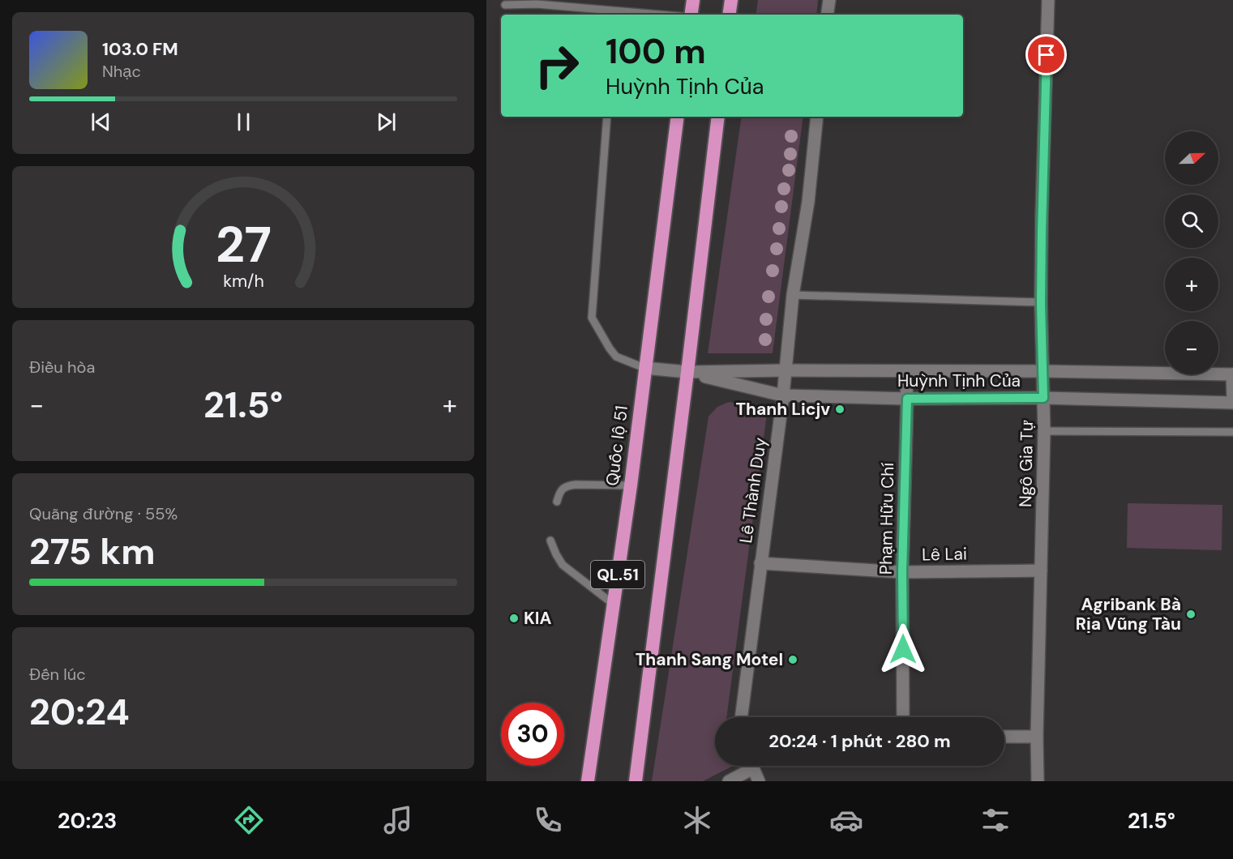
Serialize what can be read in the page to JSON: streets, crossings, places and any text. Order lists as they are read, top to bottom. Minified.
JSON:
{"streets":{"highway":["Quốc lộ 51","QL.51"],"street":["Huỳnh Tịnh Của","Ngô Gia Tự","Lê Thành Duy","Phạm Hữu Chí","Lê Lai"]},"crossings":[["Huỳnh Tịnh Của","Quốc lộ 51"],["Huỳnh Tịnh Của","Ngô Gia Tự"],["Huỳnh Tịnh Của","Lê Thành Duy"],["Huỳnh Tịnh Của","Phạm Hữu Chí"],["Huỳnh Tịnh Của","QL.51"],["Ngô Gia Tự","Lê Lai"],["Lê Thành Duy","Lê Lai"],["Phạm Hữu Chí","Lê Lai"]],"places":["Thanh Licjv","Agribank Bà Rịa Vũng Tàu","KIA","Thanh Sang Motel"],"north":"right","page":{"turn":["100 m","Huỳnh Tịnh Của"],"song":["103.0 FM","Nhạc"],"map_buttons":["+","−"],"tile":["Điều hòa",["Quãng đường · 55%","275 km"],["Đến lúc","20:24"]],"heat":["−","21.5°","+"],"limit":"30","trip":"20:24 · 1 phút · 280 m","tabs":["20:23","21.5°"],"gauge":["27","km/h"]}}
